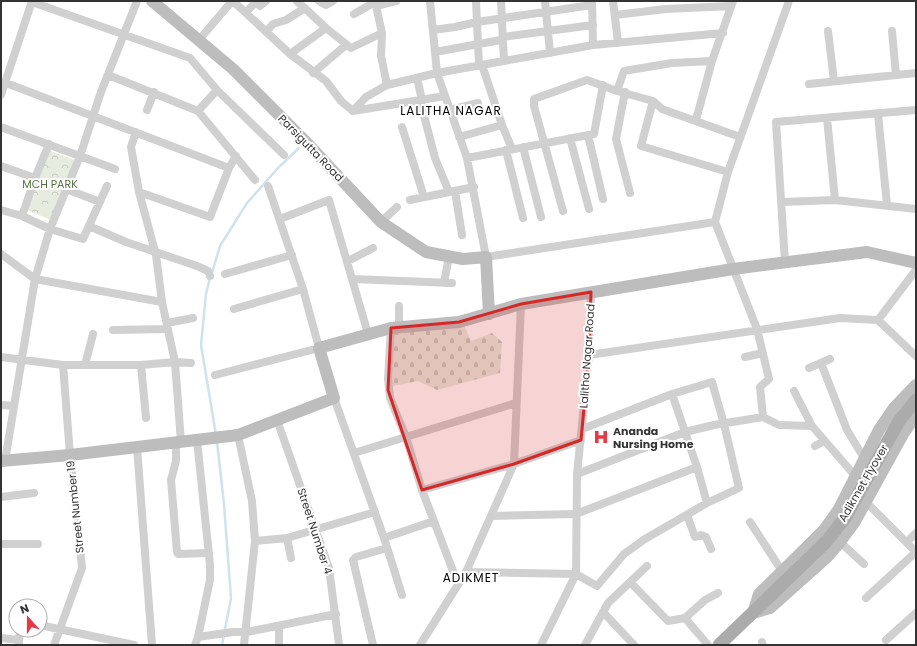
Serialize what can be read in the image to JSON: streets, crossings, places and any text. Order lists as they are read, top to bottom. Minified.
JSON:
{"streets":{"main road":["Adikmet Flyover"],"street":["Parsigutta Road","Lalitha Nagar Road","Street Number 19","Street Number 4"]},"districts":["LALITHA NAGAR","ADIKMET"],"parks":["MCH PARK"],"places":{"hospital":["Ananda Nursing Home"]},"north":"top"}
